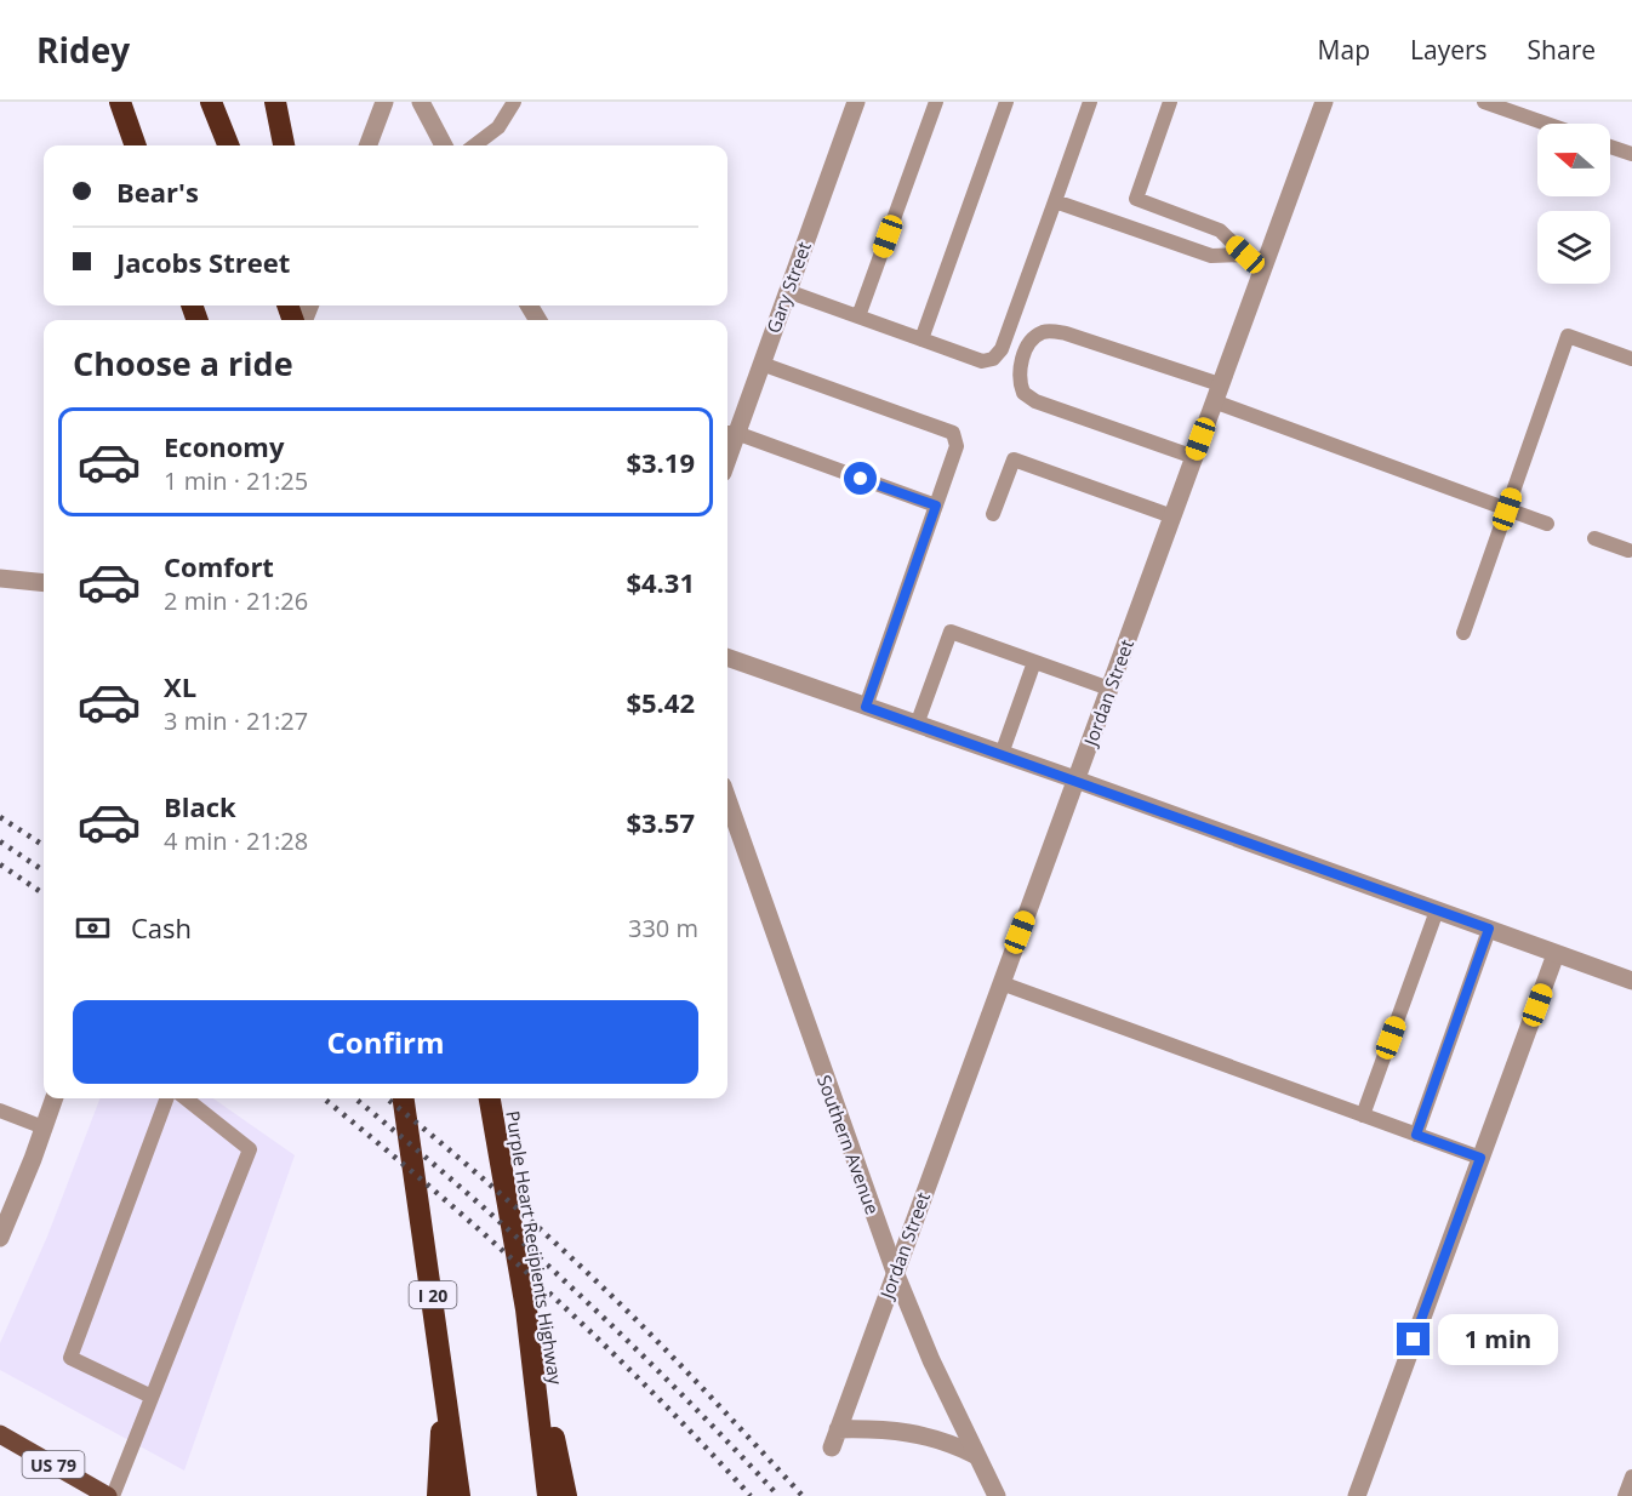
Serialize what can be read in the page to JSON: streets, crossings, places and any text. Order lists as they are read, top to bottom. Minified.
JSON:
{"streets":{"highway":["Purple Heart Recipients Highway","I 20"],"main road":["US 79"],"street":["Gary Street","Jordan Street","Southern Avenue"]},"crossings":[["Jordan Street","Southern Avenue"]],"north":"left","page":{"header":"Ridey","nav":["Map","Layers","Share"],"banner":["Bear's","Jacobs Street"],"heading":"Choose a ride","list":[{"name":"Economy","note":"1 min · 21:25","value":"$3.19"},{"name":"Comfort","note":"2 min · 21:26","value":"$4.31"},{"name":"XL","note":"3 min · 21:27","value":"$5.42"},{"name":"Black","note":"4 min · 21:28","value":"$3.57"}],"pay":["Cash","330 m"],"buttons":"Confirm","bubble":"1 min"}}
